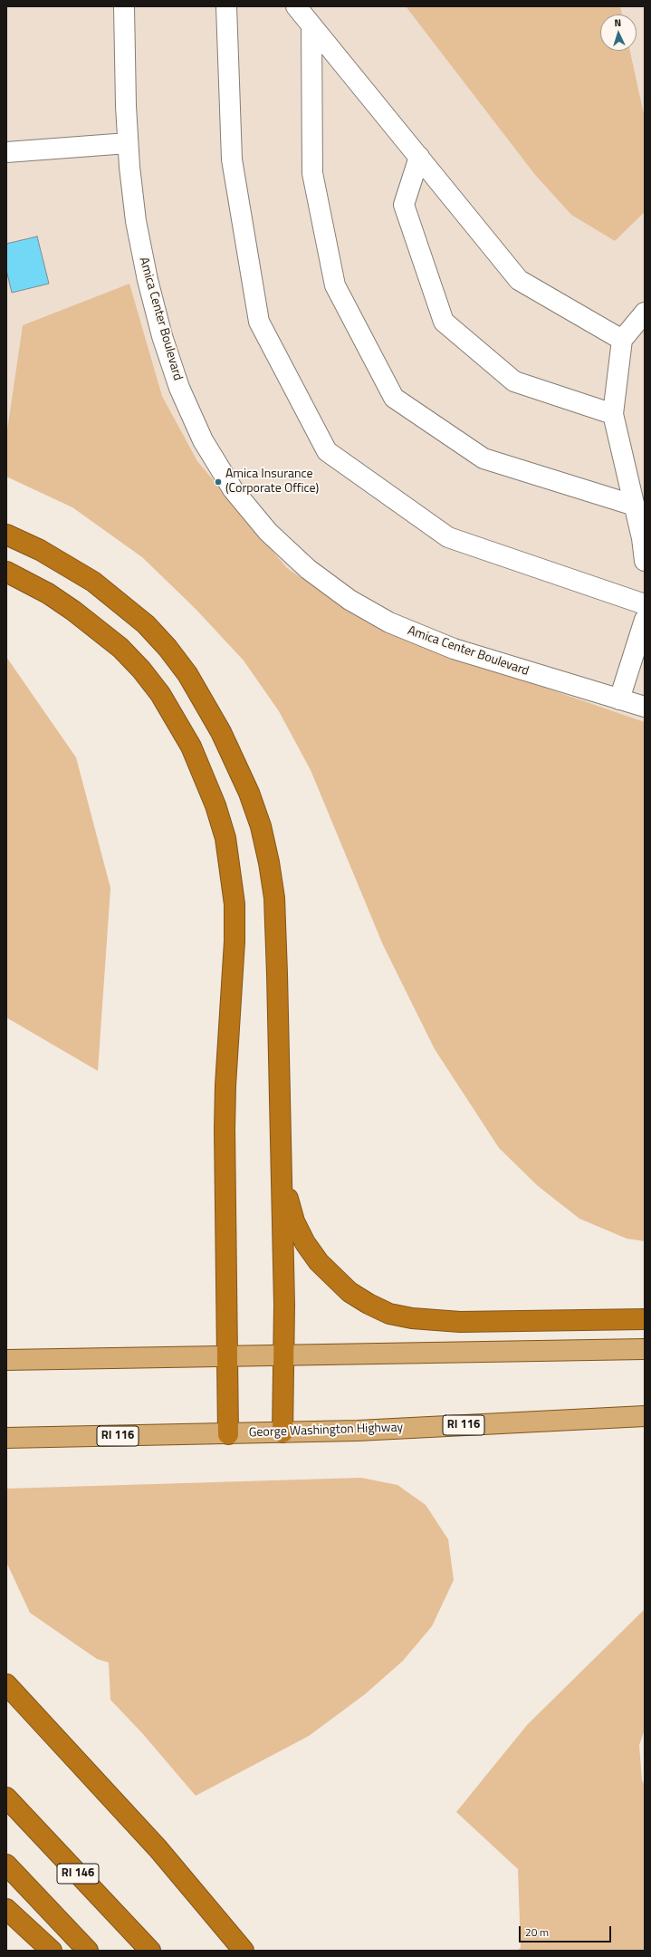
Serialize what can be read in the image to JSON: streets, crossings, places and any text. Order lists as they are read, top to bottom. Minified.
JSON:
{"streets":{"highway":["RI 146"],"main road":["RI 116","George Washington Highway"],"street":["Amica Center Boulevard"]},"places":["Amica Insurance (Corporate Office)"],"scale_bar":"20 m","north":"top"}
